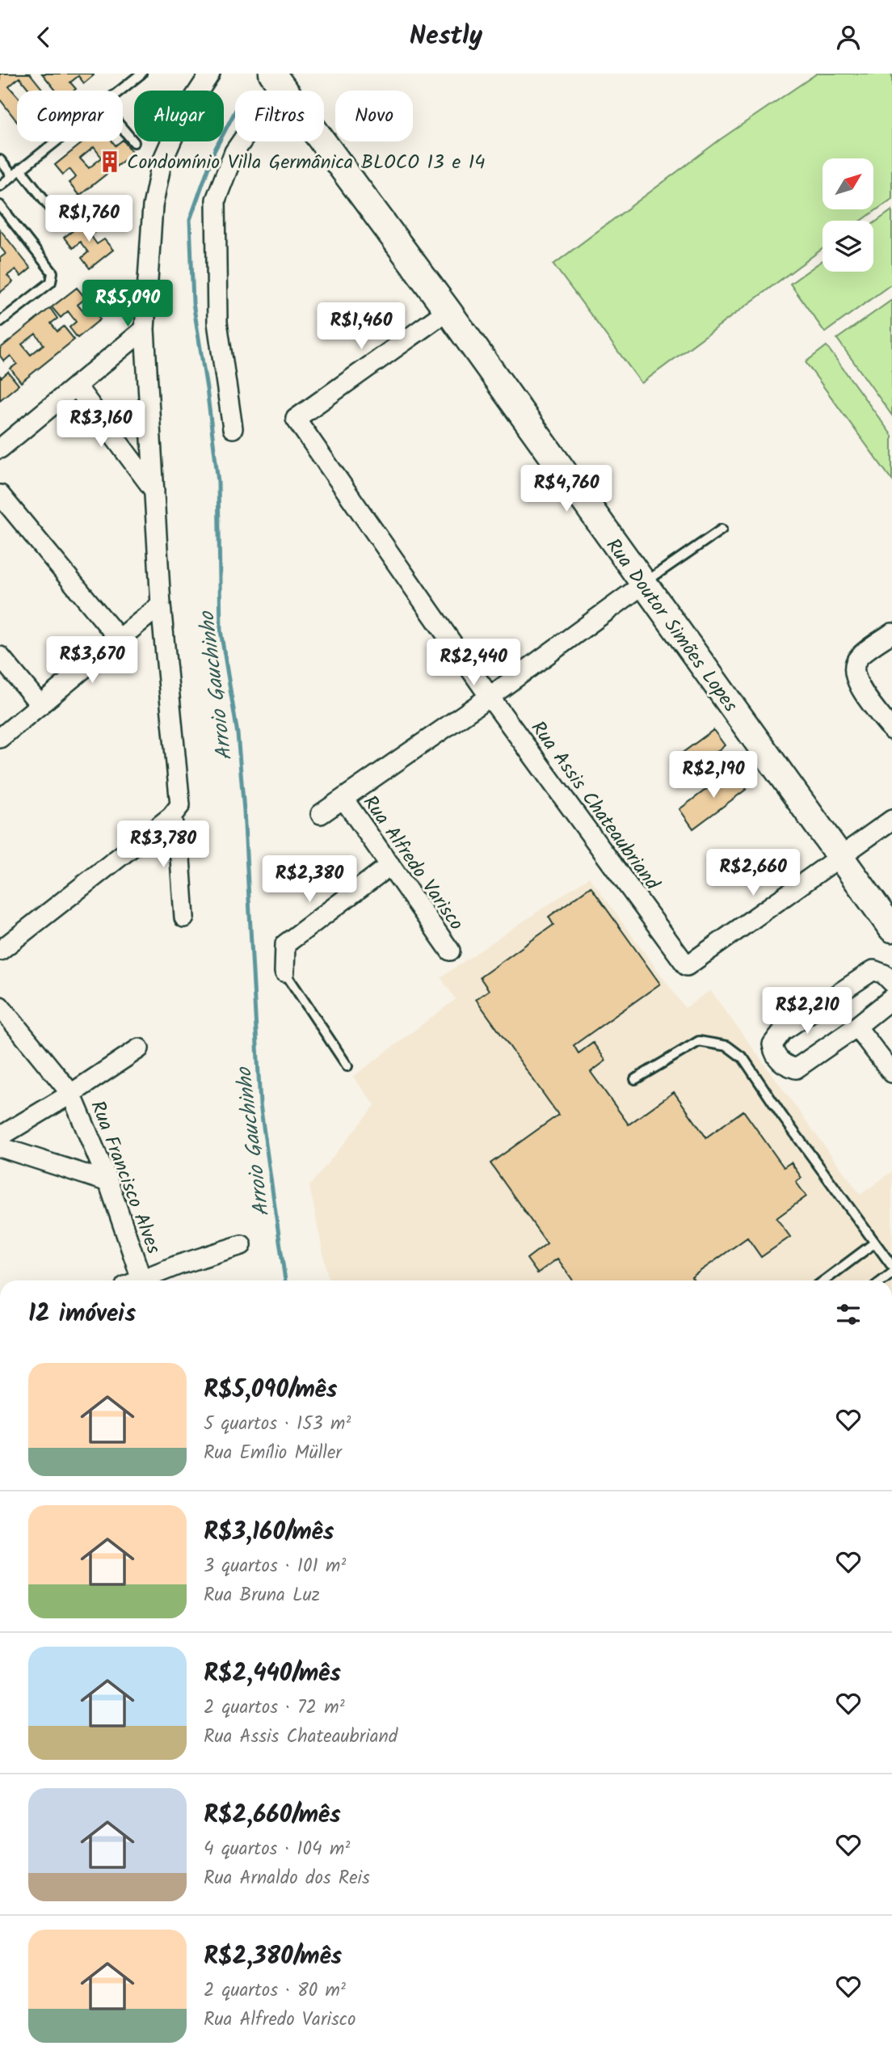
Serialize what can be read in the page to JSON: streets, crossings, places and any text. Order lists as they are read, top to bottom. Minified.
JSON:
{"streets":{"main road":["Rua Doutor Simões Lopes"],"street":["Rua Assis Chateaubriand","Rua Alfredo Varisco","Rua Francisco Alves"]},"crossings":[["Rua Doutor Simões Lopes","Rua Assis Chateaubriand"]],"water":["Arroio Gauchinho"],"places":{"building":["Condomínio Villa Germânica BLOCO 13 e 14"]},"north":"top right","page":{"header":"Nestly","chip":["Comprar","Alugar","Filtros","Novo"],"price":["R$1,760","R$5,090","R$1,460","R$3,160","R$4,760","R$3,670","R$2,440","R$2,190","R$3,780","R$2,660","R$2,380","R$2,210"],"heading":"12 imóveis","list":[{"name":"R$5,090/mês","note":"5 quartos · 153 m² · Rua Emílio Müller"},{"name":"R$3,160/mês","note":"3 quartos · 101 m² · Rua Bruna Luz"},{"name":"R$2,440/mês","note":"2 quartos · 72 m² · Rua Assis Chateaubriand"},{"name":"R$2,660/mês","note":"4 quartos · 104 m² · Rua Arnaldo dos Reis"},{"name":"R$2,380/mês","note":"2 quartos · 80 m² · Rua Alfredo Varisco"}]}}
